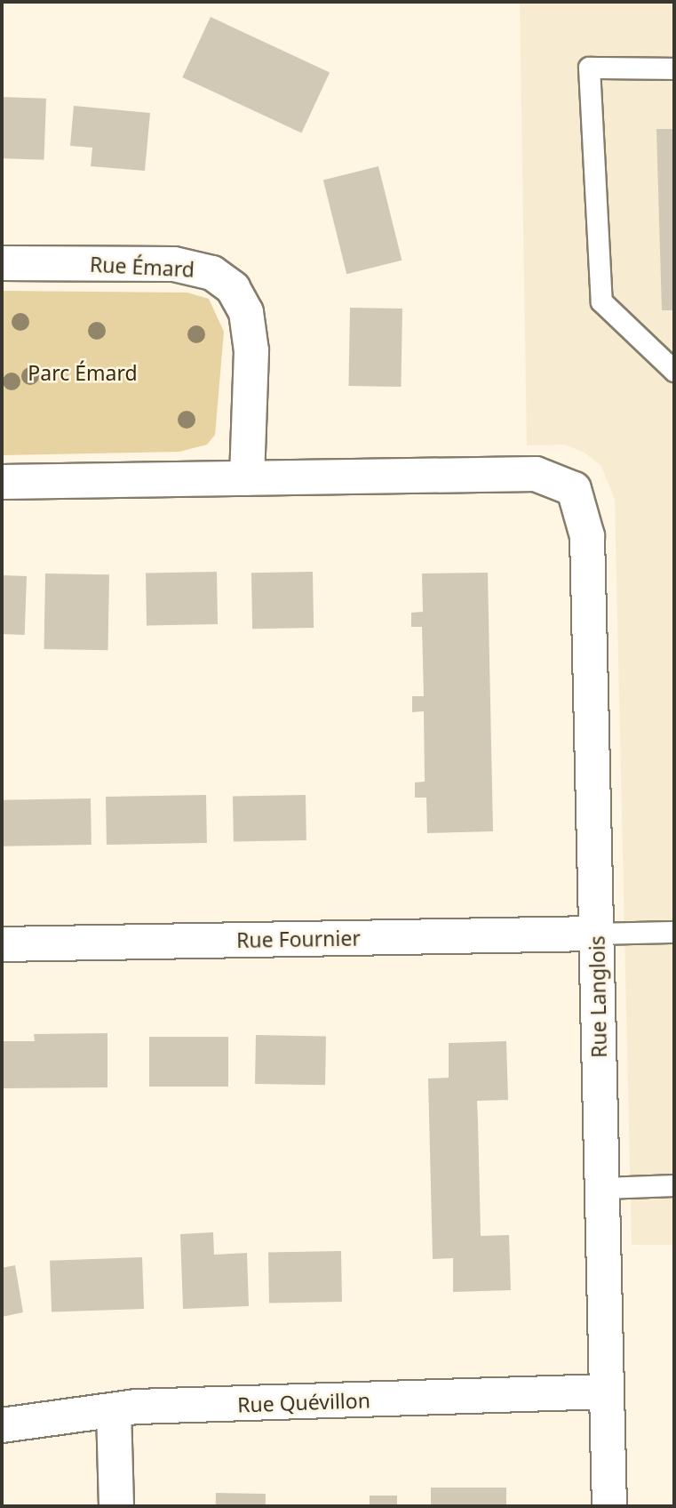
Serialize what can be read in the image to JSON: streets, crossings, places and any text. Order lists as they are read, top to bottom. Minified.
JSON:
{"streets":{"street":["Rue Émard","Rue Fournier","Rue Langlois","Rue Quévillon"]},"crossings":[["Rue Émard","Rue Langlois"],["Rue Fournier","Rue Langlois"],["Rue Langlois","Rue Quévillon"]],"parks":["Parc Émard"]}
